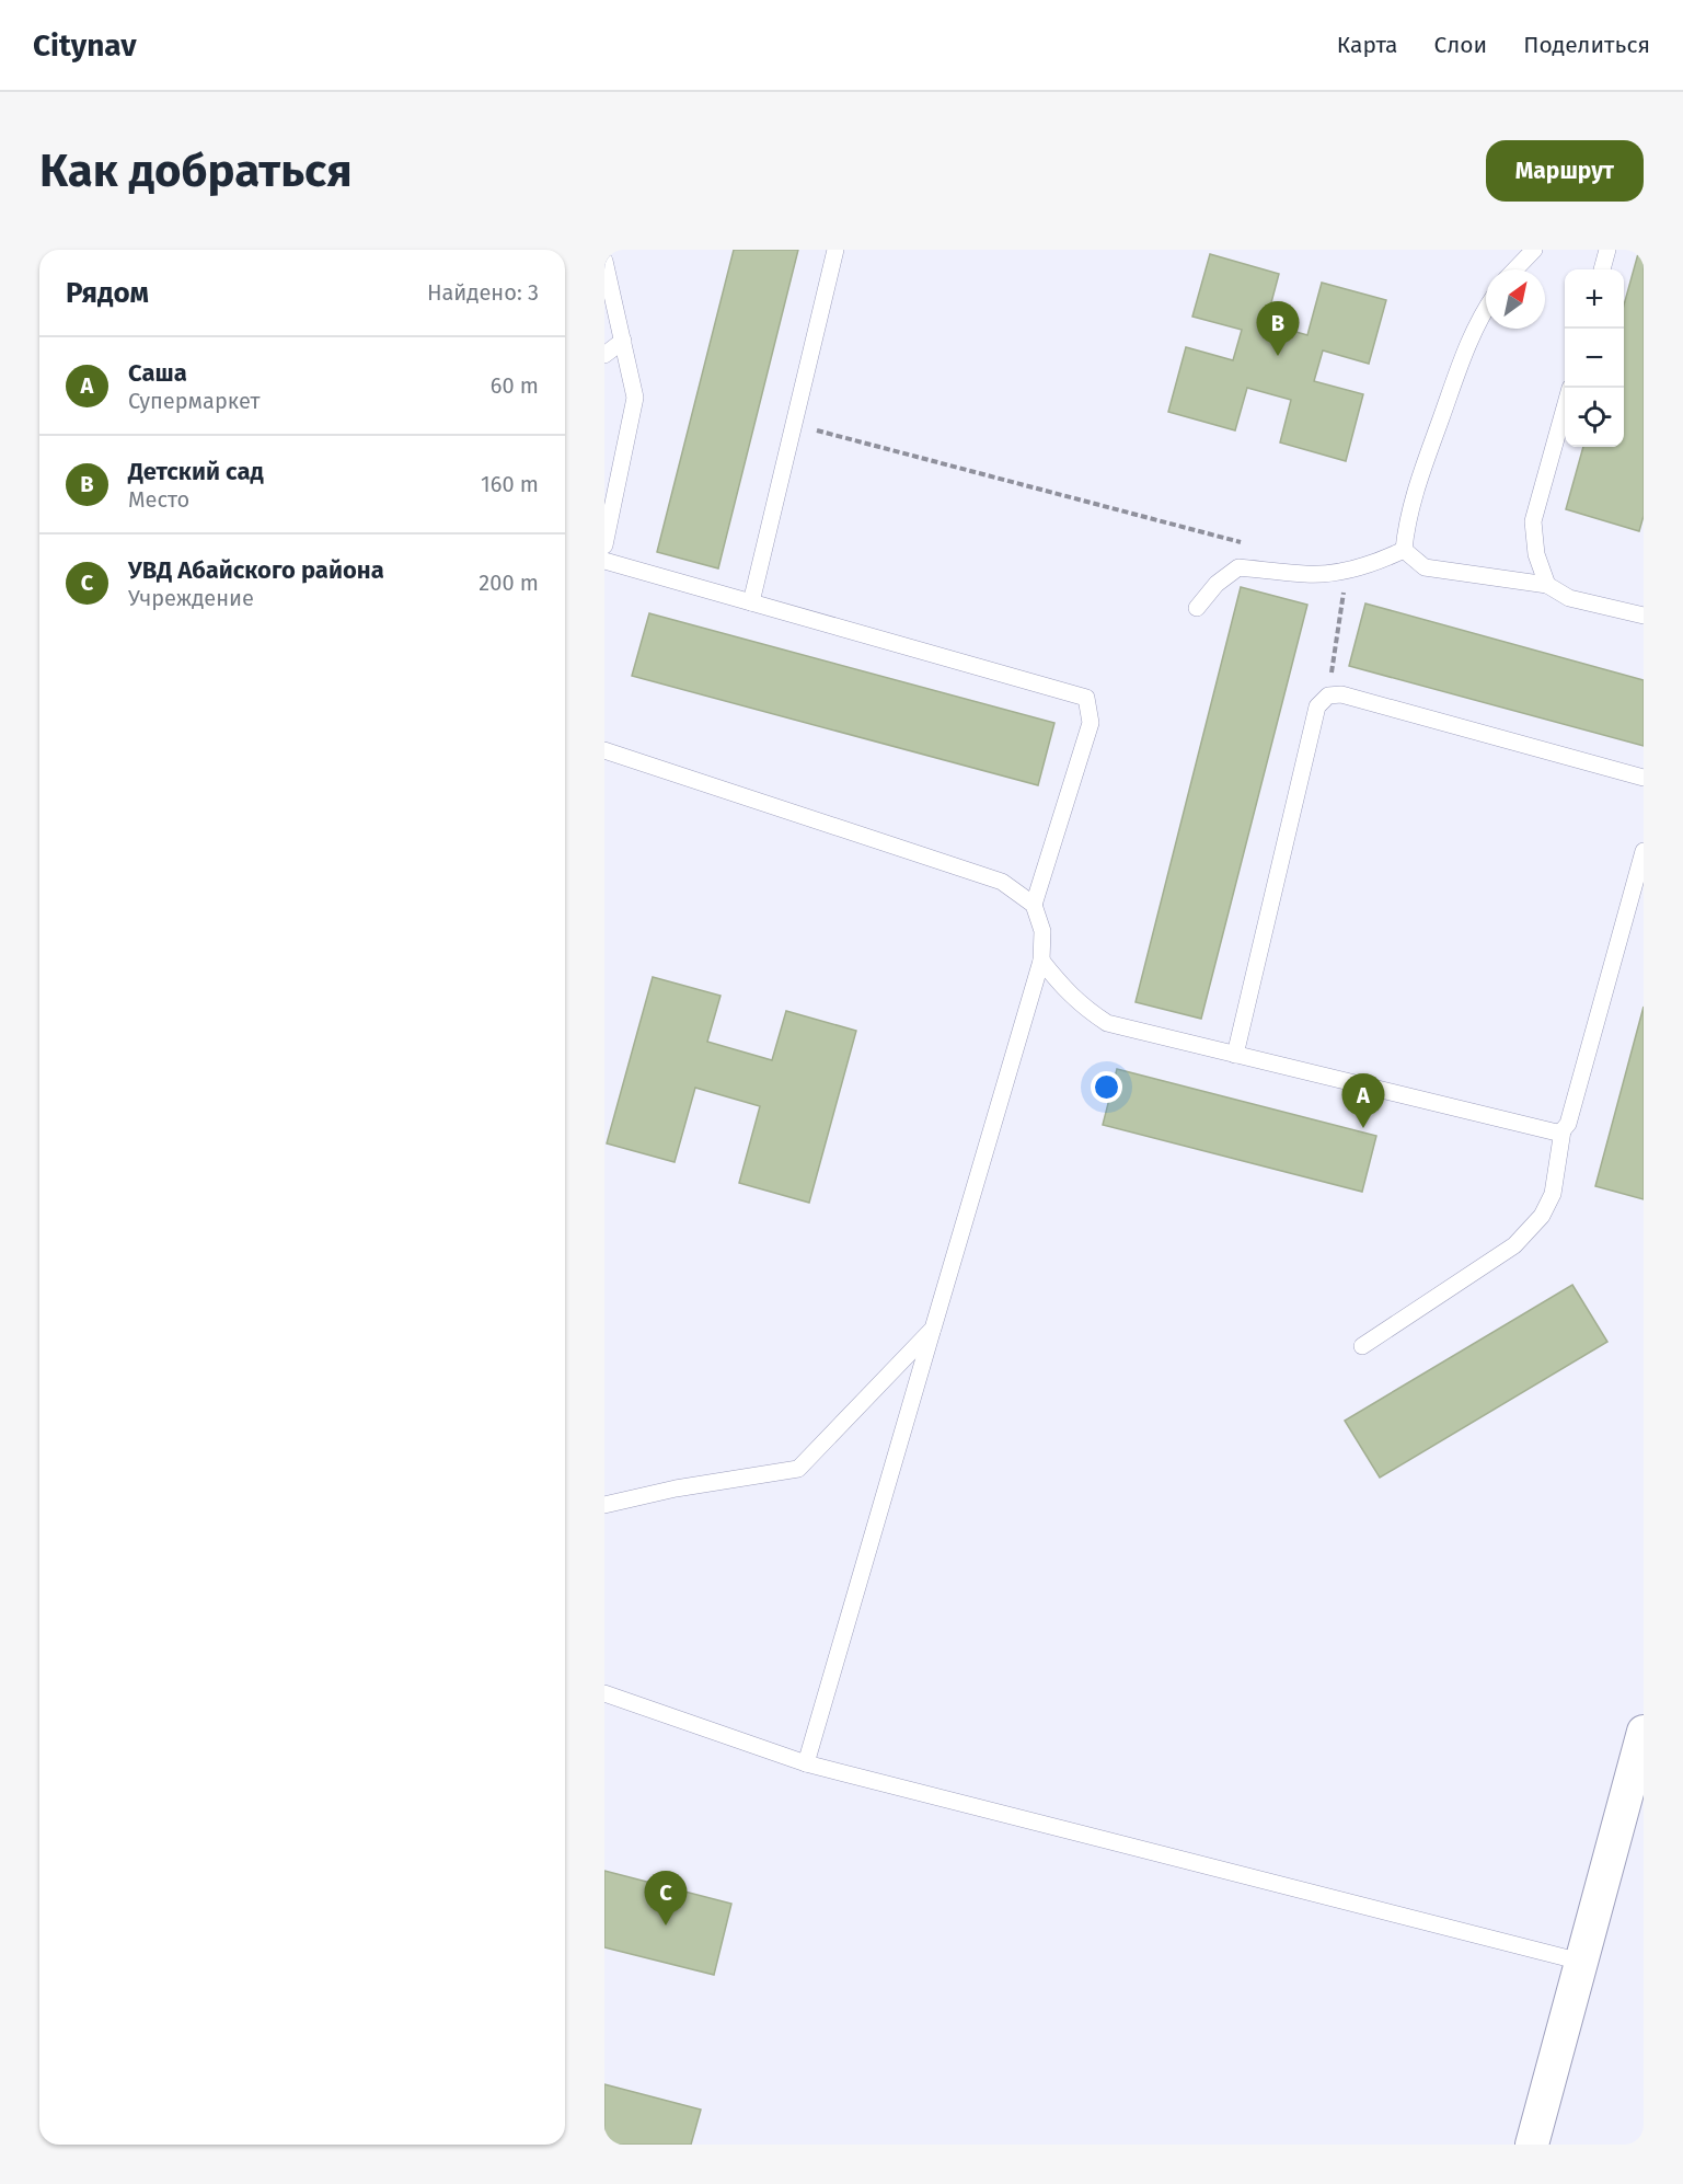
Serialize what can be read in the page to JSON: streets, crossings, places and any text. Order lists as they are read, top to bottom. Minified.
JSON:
{"north":"top right","page":{"header":"Citynav","nav":["Карта","Слои","Поделиться"],"buttons":"Маршрут","title":"Как добраться","heading":["Рядом","Найдено: 3"],"map_buttons":["+","−"],"pins":["B","A","C"],"list":[{"mark":"A","name":"Саша","note":"Супермаркет","value":"60 m"},{"mark":"B","name":"Детский сад","note":"Место","value":"160 m"},{"mark":"C","name":"УВД Абайского района","note":"Учреждение","value":"200 m"}]}}
